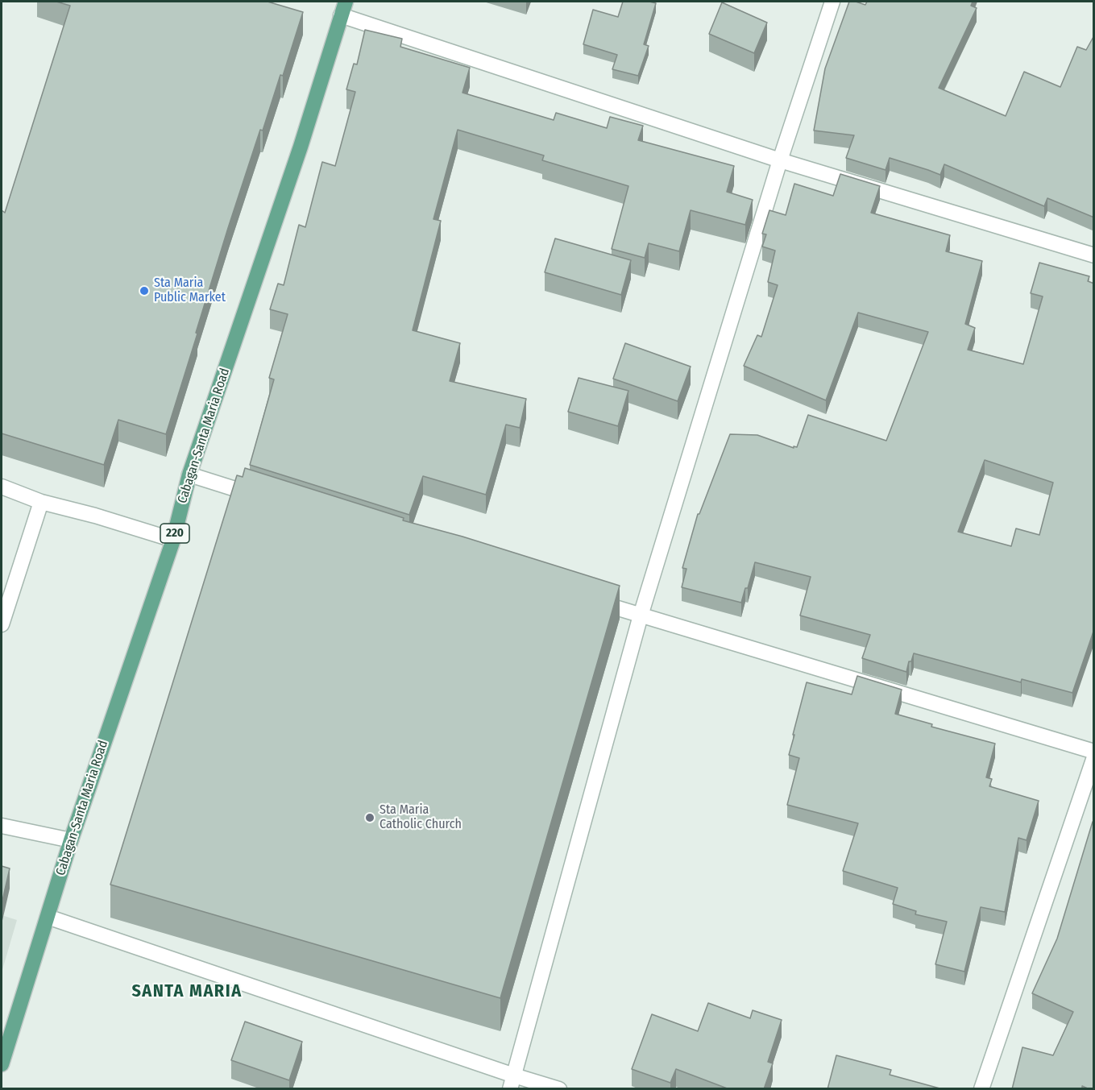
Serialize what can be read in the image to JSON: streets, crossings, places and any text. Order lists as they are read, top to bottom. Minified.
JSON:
{"streets":{"main road":["Cabagan-Santa Maria Road","220"]},"districts":["SANTA MARIA"],"places":["Sta Maria Public Market","Sta Maria Catholic Church"]}
